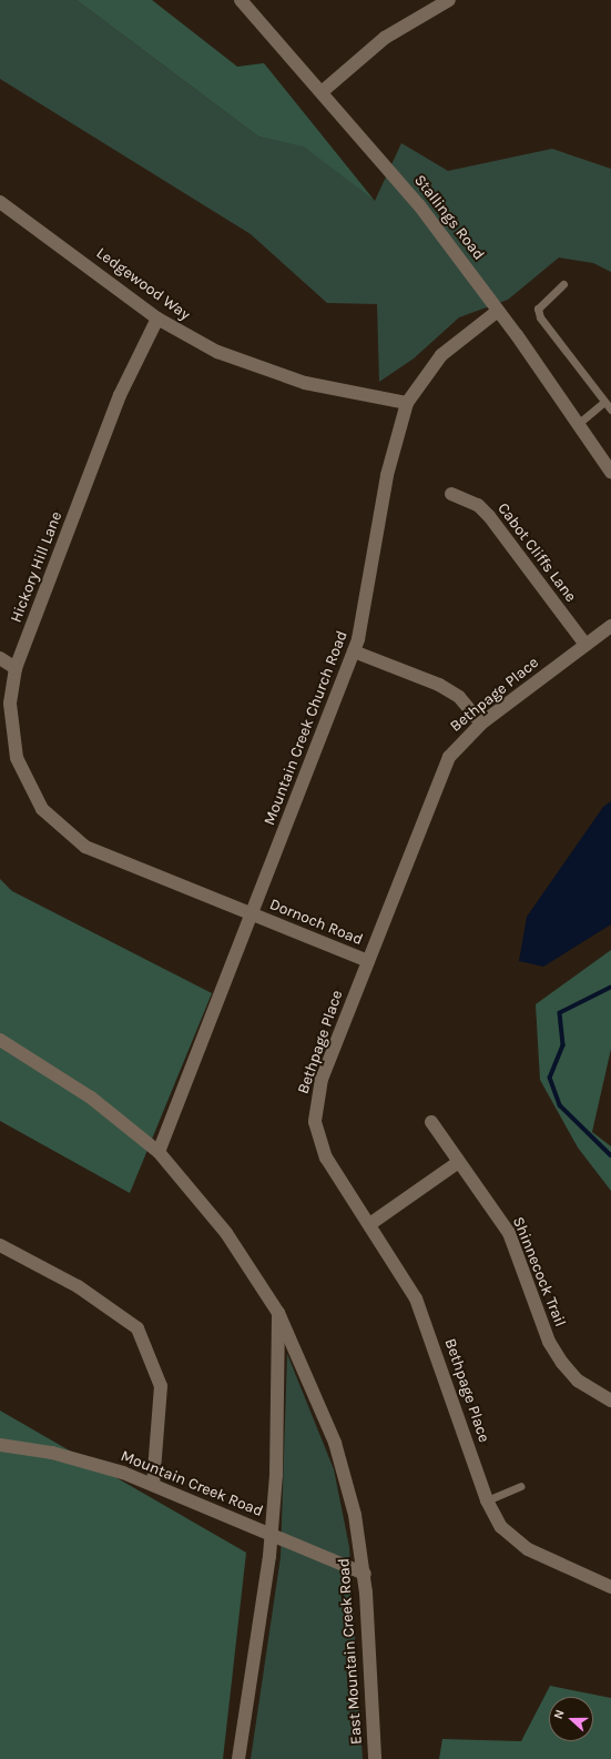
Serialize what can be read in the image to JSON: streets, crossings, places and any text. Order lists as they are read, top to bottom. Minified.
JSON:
{"streets":{"street":["Stallings Road","Ledgewood Way","Cabot Cliffs Lane","Hickory Hill Lane","Bethpage Place","Mountain Creek Church Road","Dornoch Road","Shinnecock Trail","Mountain Creek Road","East Mountain Creek Road"]},"crossings":[["Stallings Road","Mountain Creek Church Road"],["Ledgewood Way","Hickory Hill Lane"],["Ledgewood Way","Mountain Creek Church Road"],["Cabot Cliffs Lane","Bethpage Place"],["Hickory Hill Lane","Mountain Creek Church Road"],["Hickory Hill Lane","Dornoch Road"],["Bethpage Place","Dornoch Road"],["Mountain Creek Church Road","Dornoch Road"],["Mountain Creek Church Road","East Mountain Creek Road"],["Mountain Creek Road","East Mountain Creek Road"]],"north":"left"}
